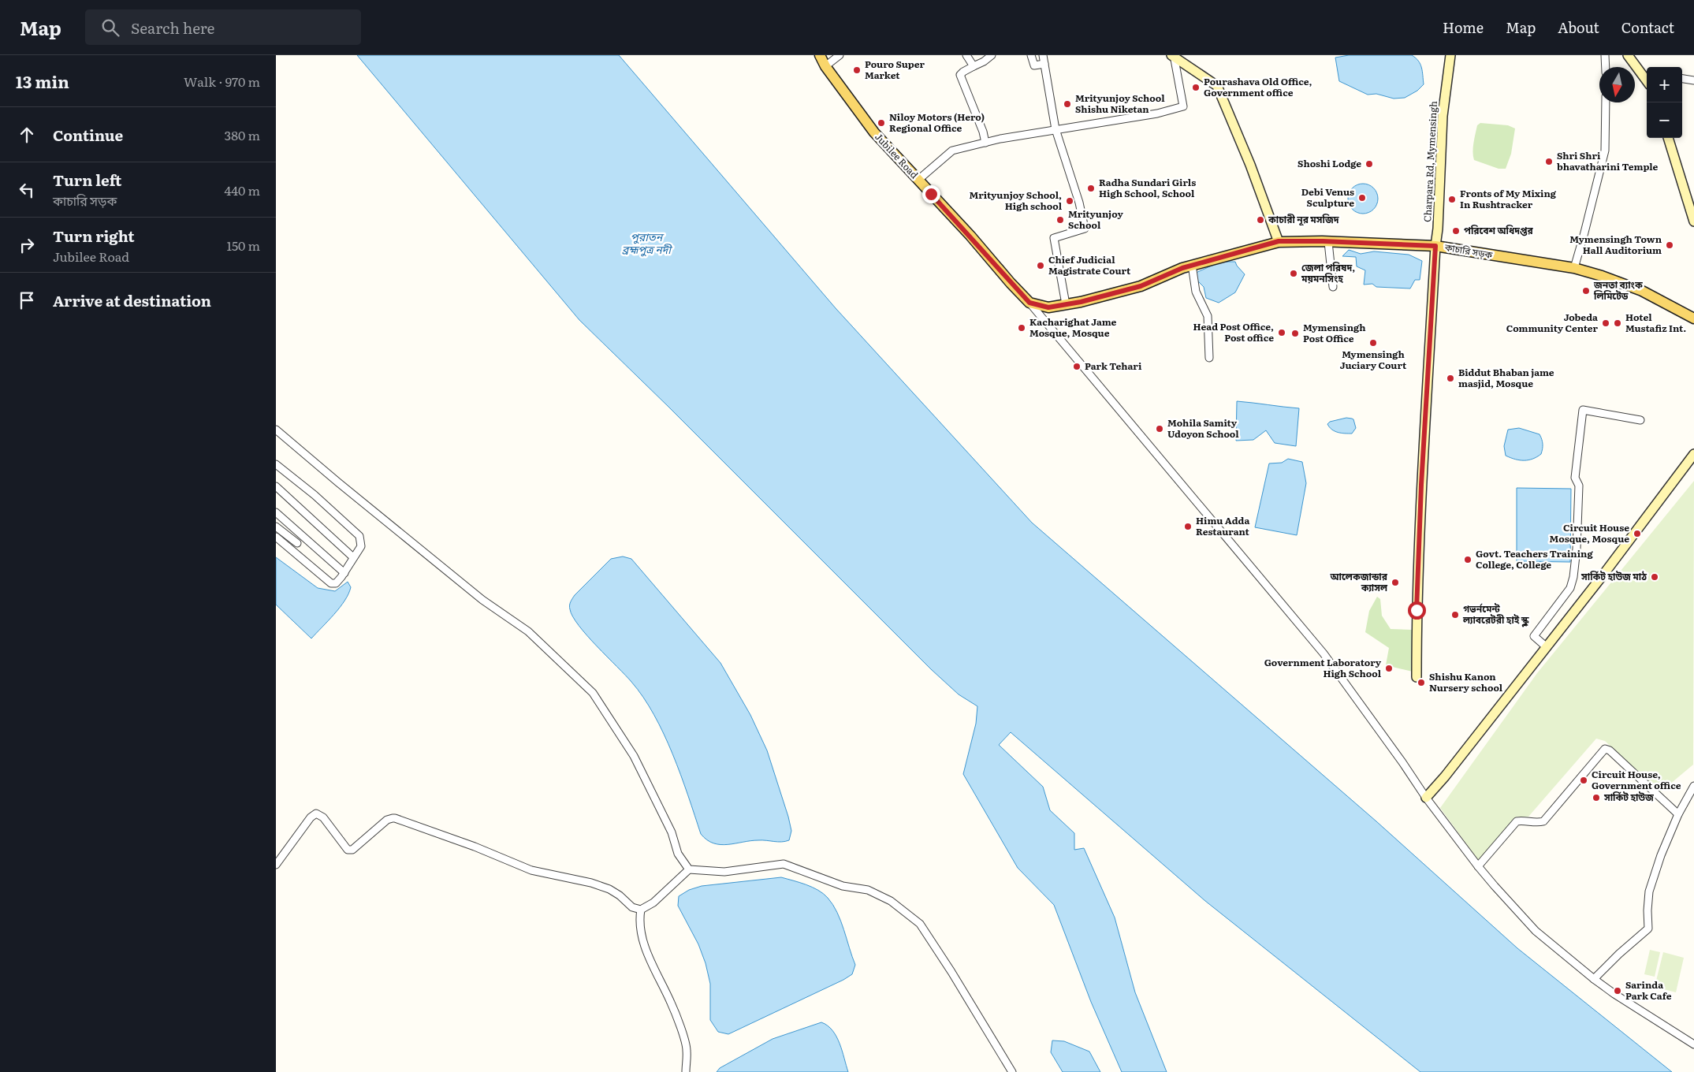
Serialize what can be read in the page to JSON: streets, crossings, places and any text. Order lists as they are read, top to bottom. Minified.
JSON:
{"streets":{"main road":["Jubilee Road","কাচারি সড়ক"],"street":["Charpara Rd, Mymensingh"]},"crossings":[["Jubilee Road","কাচারি সড়ক"],["Charpara Rd, Mymensingh","কাচারি সড়ক"]],"water":["পুরাতন ব্রহ্মপুত্র নদী"],"places":["Pouro Super Market","Pourashava Old Office, Government office","Mrityunjoy School Shishu Niketan","Niloy Motors (Hero) Regional Office","Shri Shri bhavatharini Temple","Shoshi Lodge","Radha Sundari Girls High School, School","Debi Venus Sculpture","Fronts of My Mixing In Rushtracker","Mrityunjoy School, High school","Mrityunjoy School","কাচারী নূর মসজিদ","পরিবেশ অধিদপ্তর","Mymensingh Town Hall Auditorium","Chief Judicial Magistrate Court","জেলা পরিষদ, ময়মনসিংহ","জনতা ব্যাংক লিমিটেড","Jobeda Community Center","Hotel Mustafiz Int.","Kacharighat Jame Mosque, Mosque","Head Post Office, Post office","Mymensingh Post Office","Mymensingh Juciary Court","Park Tehari","Biddut Bhaban jame masjid, Mosque","Mohila Samity Udoyon School","Himu Adda Restaurant","Circuit House Mosque, Mosque","Govt. Teachers Training College, College","সার্কিট হাউজ মাঠ","আলেকজান্ডার ক্যাসল","গভর্নমেন্ট ল্যাবরেটরী হাই স্কুল","Government Laboratory High School","Shishu Kanon Nursery school","Circuit House, Government office","সার্কিট হাউজ","Sarinda Park Cafe"],"north":"bottom","page":{"header":"Map","search":"Search here","nav":["Home","Map","About","Contact"],"heading":["13 min","Walk · 970 m"],"map_buttons":["+","−"],"list":[["Continue","380 m"],["Turn left","কাচারি সড়ক","440 m"],["Turn right","Jubilee Road","150 m"],"Arrive at destination"]}}
